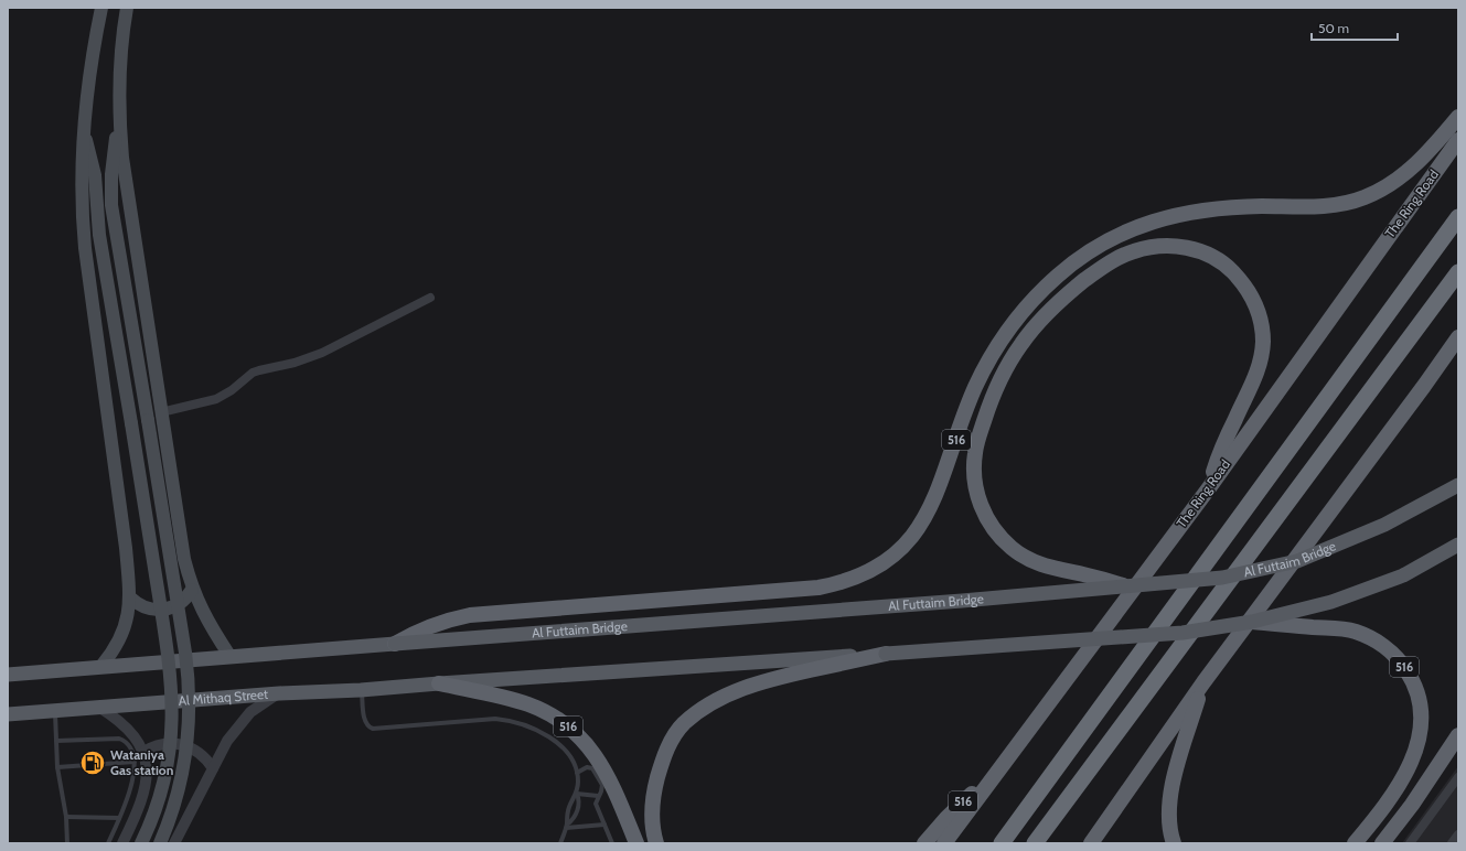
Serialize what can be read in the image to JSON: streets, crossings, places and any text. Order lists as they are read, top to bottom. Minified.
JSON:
{"streets":{"highway":["The Ring Road","516"],"main road":["Al Futtaim Bridge","Al Mithaq Street"]},"crossings":[["The Ring Road","516"],["516","Al Futtaim Bridge"],["516","Al Mithaq Street"]],"places":{"fuel station":["Wataniya Gas station"]},"scale_bar":"50 m"}
